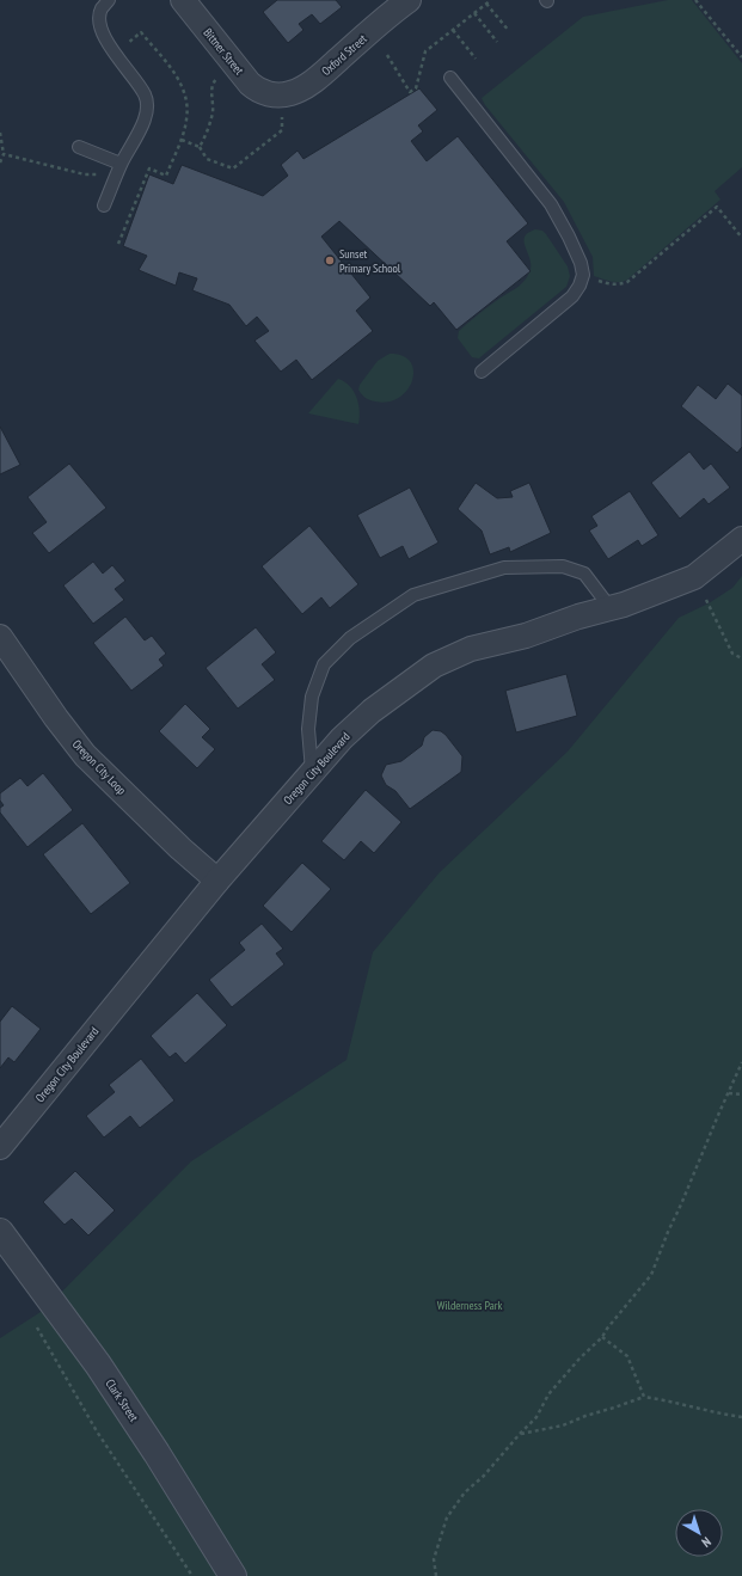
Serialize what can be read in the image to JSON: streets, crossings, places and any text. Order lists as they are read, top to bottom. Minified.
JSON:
{"streets":{"street":["Bittner Street","Oxford Street","Oregon City Loop","Oregon City Boulevard","Clark Street"]},"crossings":[["Bittner Street","Oxford Street"],["Oregon City Loop","Oregon City Boulevard"]],"parks":["Wilderness Park"],"places":["Sunset Primary School"],"north":"bottom right"}
